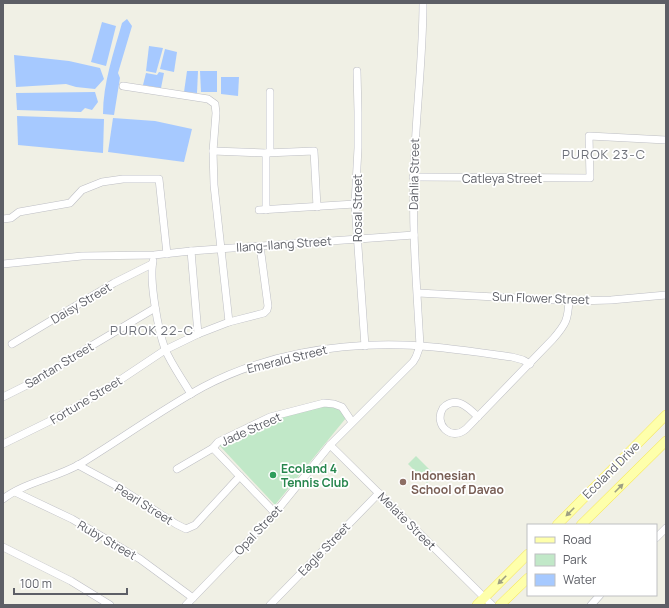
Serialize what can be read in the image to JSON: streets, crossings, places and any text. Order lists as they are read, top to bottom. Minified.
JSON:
{"streets":{"main road":["Ecoland Drive"],"street":["Dahlia Street","Catleya Street","Rosal Street","Ilang-Ilang Street","Sun Flower Street","Daisy Street","Emerald Street","Santan Street","Fortune Street","Jade Street","Pearl Street","Melate Street","Opal Street","Ruby Street","Eagle Street"]},"crossings":[["Dahlia Street","Catleya Street"],["Dahlia Street","Ilang-Ilang Street"],["Dahlia Street","Sun Flower Street"],["Dahlia Street","Emerald Street"],["Dahlia Street","Opal Street"],["Rosal Street","Ilang-Ilang Street"],["Rosal Street","Emerald Street"],["Ilang-Ilang Street","Fortune Street"],["Emerald Street","Pearl Street"],["Emerald Street","Opal Street"],["Emerald Street","Ruby Street"],["Jade Street","Pearl Street"],["Jade Street","Opal Street"],["Melate Street","Opal Street"],["Melate Street","Eagle Street"],["Opal Street","Ruby Street"]],"districts":["PUROK 23-C","PUROK 22-C"],"places":["Ecoland 4 Tennis Club","Indonesian School of Davao"],"legend":["Road","Park","Water"],"scale_bar":"100 m"}
